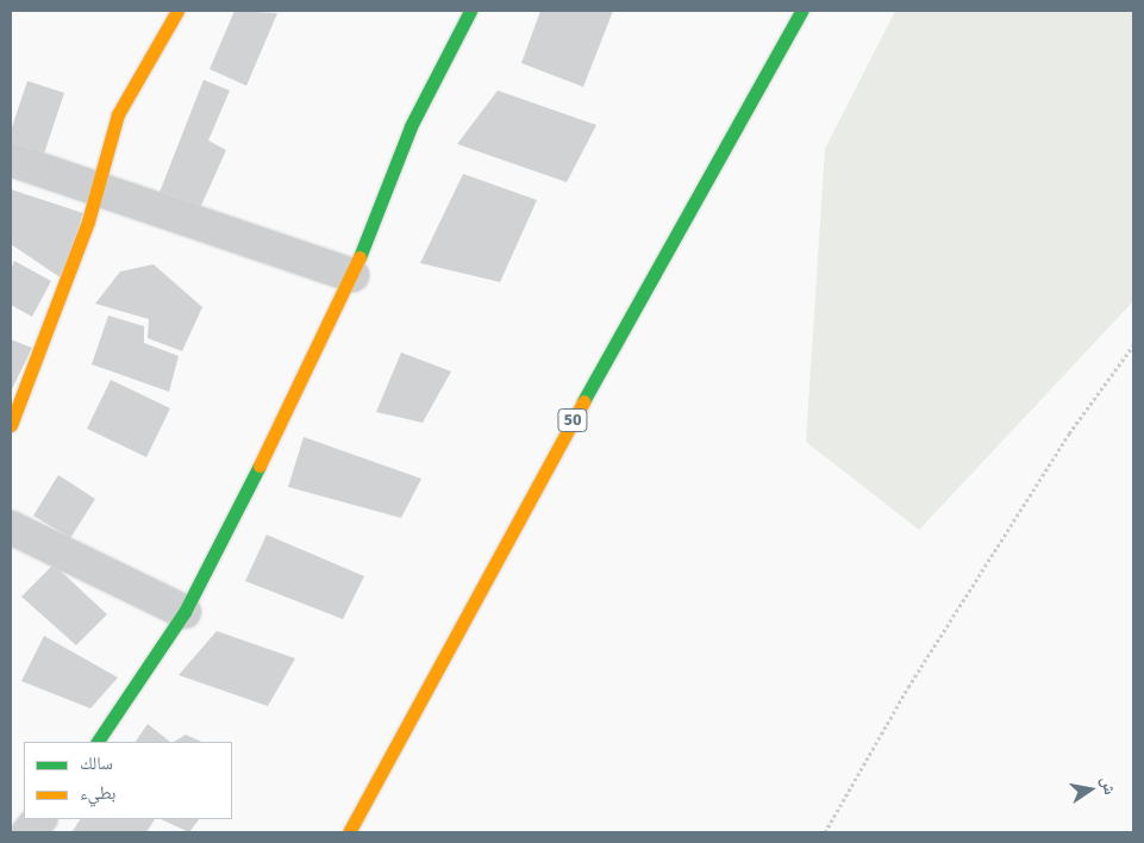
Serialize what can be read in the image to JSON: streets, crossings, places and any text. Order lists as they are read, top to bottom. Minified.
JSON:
{"streets":{"street":["50"]},"legend":["سالك","بطيء"],"north":"right"}
